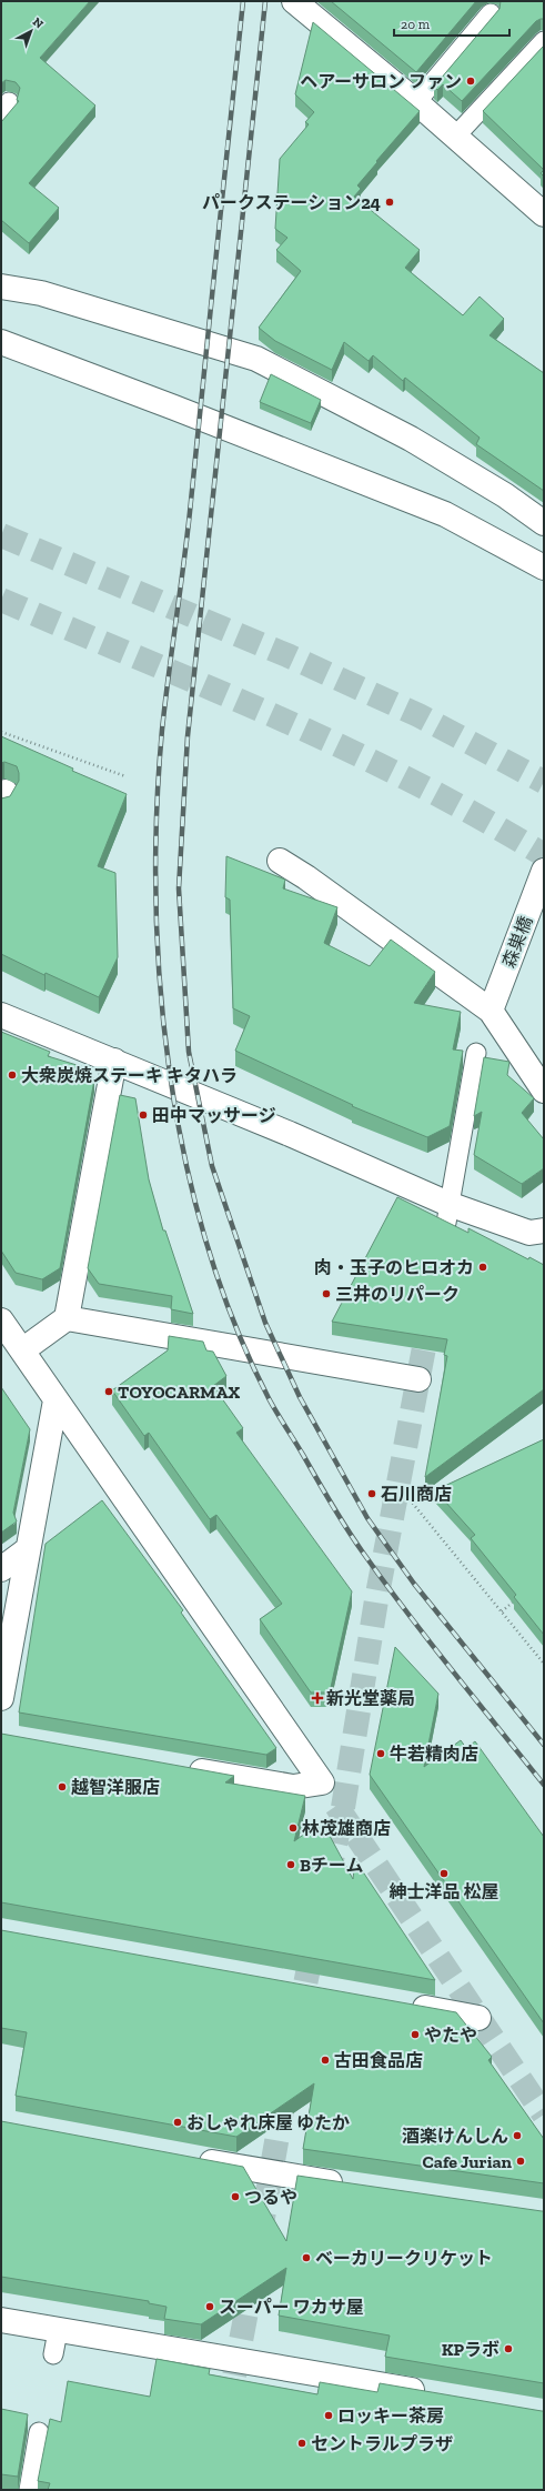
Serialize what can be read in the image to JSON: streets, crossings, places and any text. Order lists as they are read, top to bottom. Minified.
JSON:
{"streets":{"street":["森巣橋"]},"places":{"other":["ヘアーサロン ファン","パークステーション24","大衆炭焼ステーキ キタハラ","田中マッサージ","肉・玉子のヒロオカ","三井のリパーク","TOYOCARMAX","石川商店","牛若精肉店","越智洋服店","林茂雄商店","Bチーム","紳士洋品 松屋","やたや","古田食品店","おしゃれ床屋 ゆたか","酒楽けんしん","Cafe Jurian","つるや","ベーカリークリケット","スーパー ワカサ屋","KPラボ","ロッキー茶房","セントラルプラザ"],"health":["新光堂薬局"]},"scale_bar":"20 m","north":"top right"}
